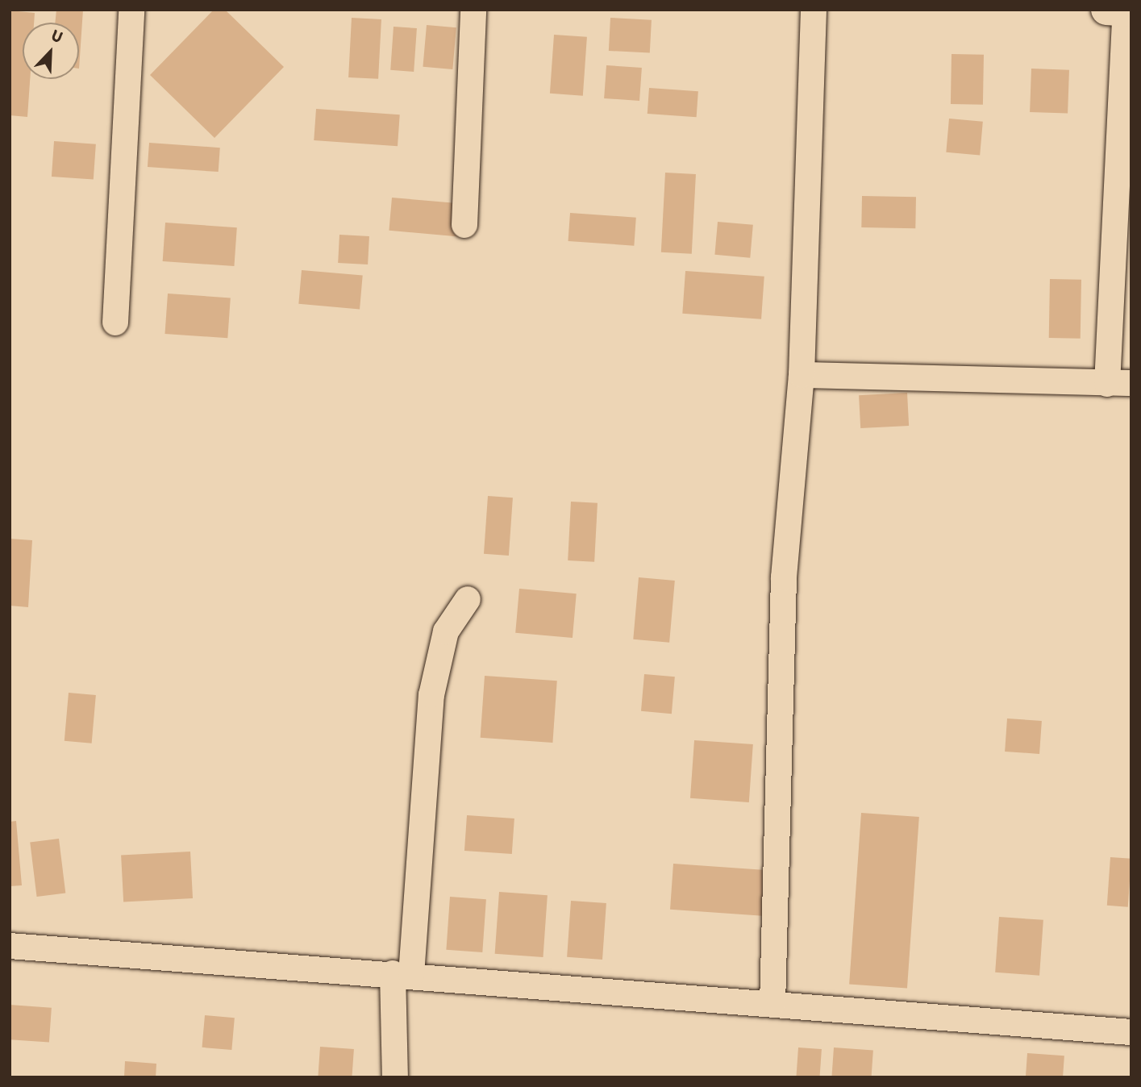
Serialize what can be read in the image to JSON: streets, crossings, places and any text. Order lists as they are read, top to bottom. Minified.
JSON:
{"north":"top right"}
